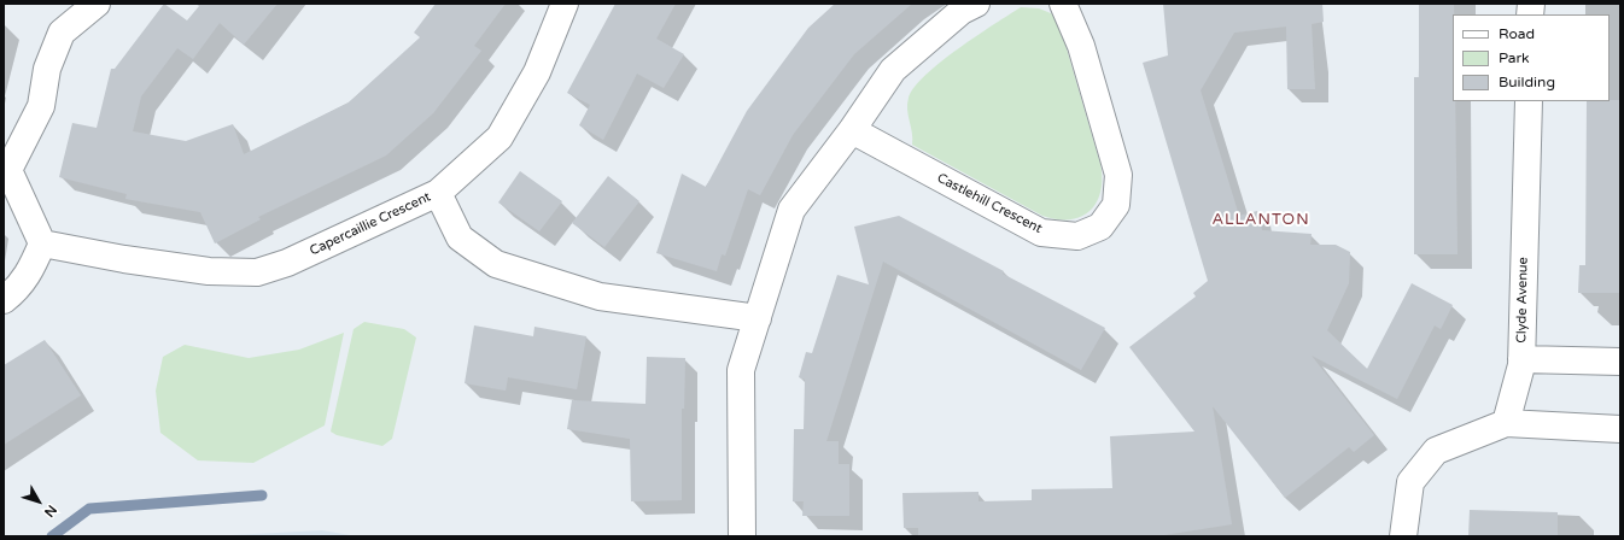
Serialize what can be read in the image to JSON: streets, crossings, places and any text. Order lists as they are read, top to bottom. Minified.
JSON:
{"streets":{"street":["Castlehill Crescent","Capercaillie Crescent","Clyde Avenue"]},"districts":["ALLANTON"],"legend":["Road","Park","Building"],"north":"bottom right"}
